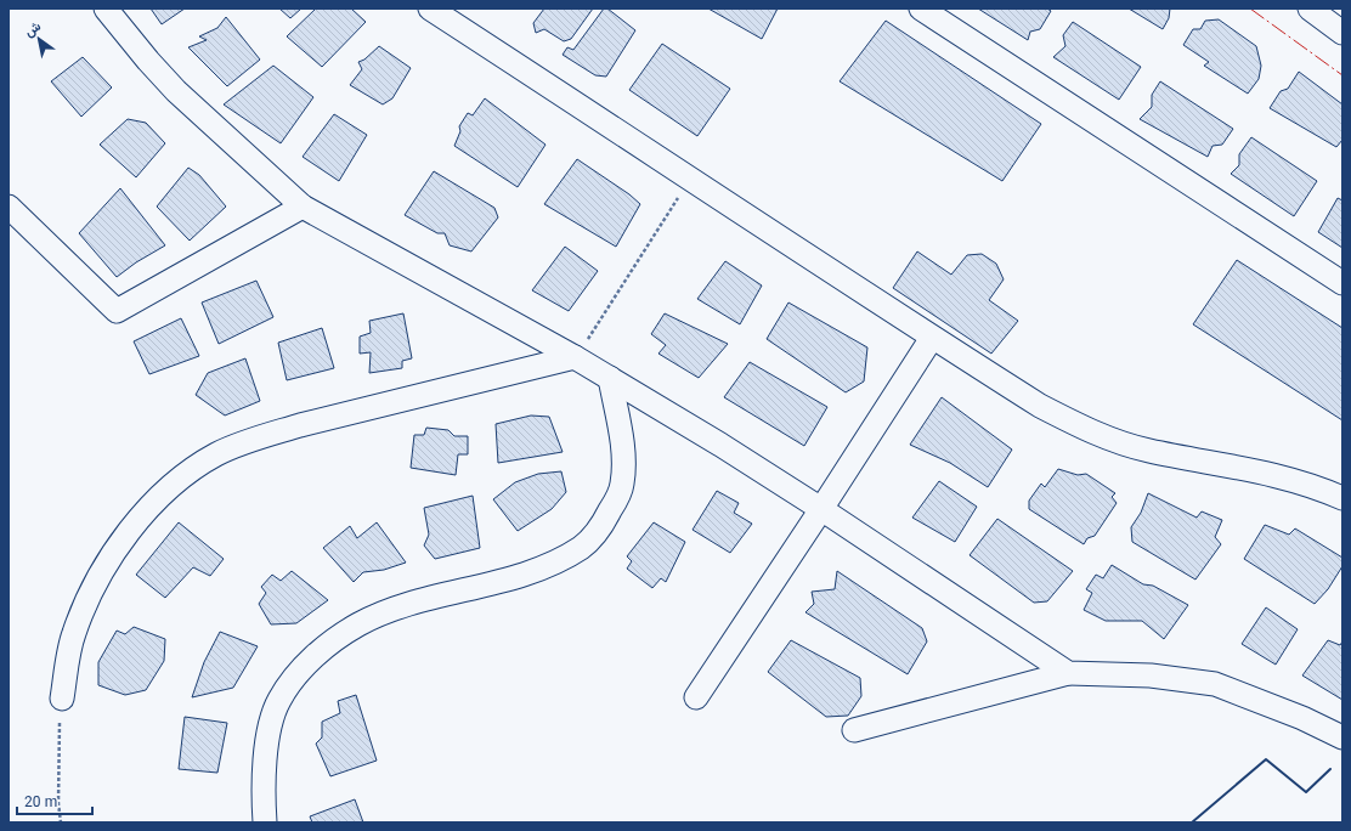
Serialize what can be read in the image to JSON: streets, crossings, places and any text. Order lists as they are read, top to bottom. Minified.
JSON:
{"scale_bar":"20 m","north":"top left"}
